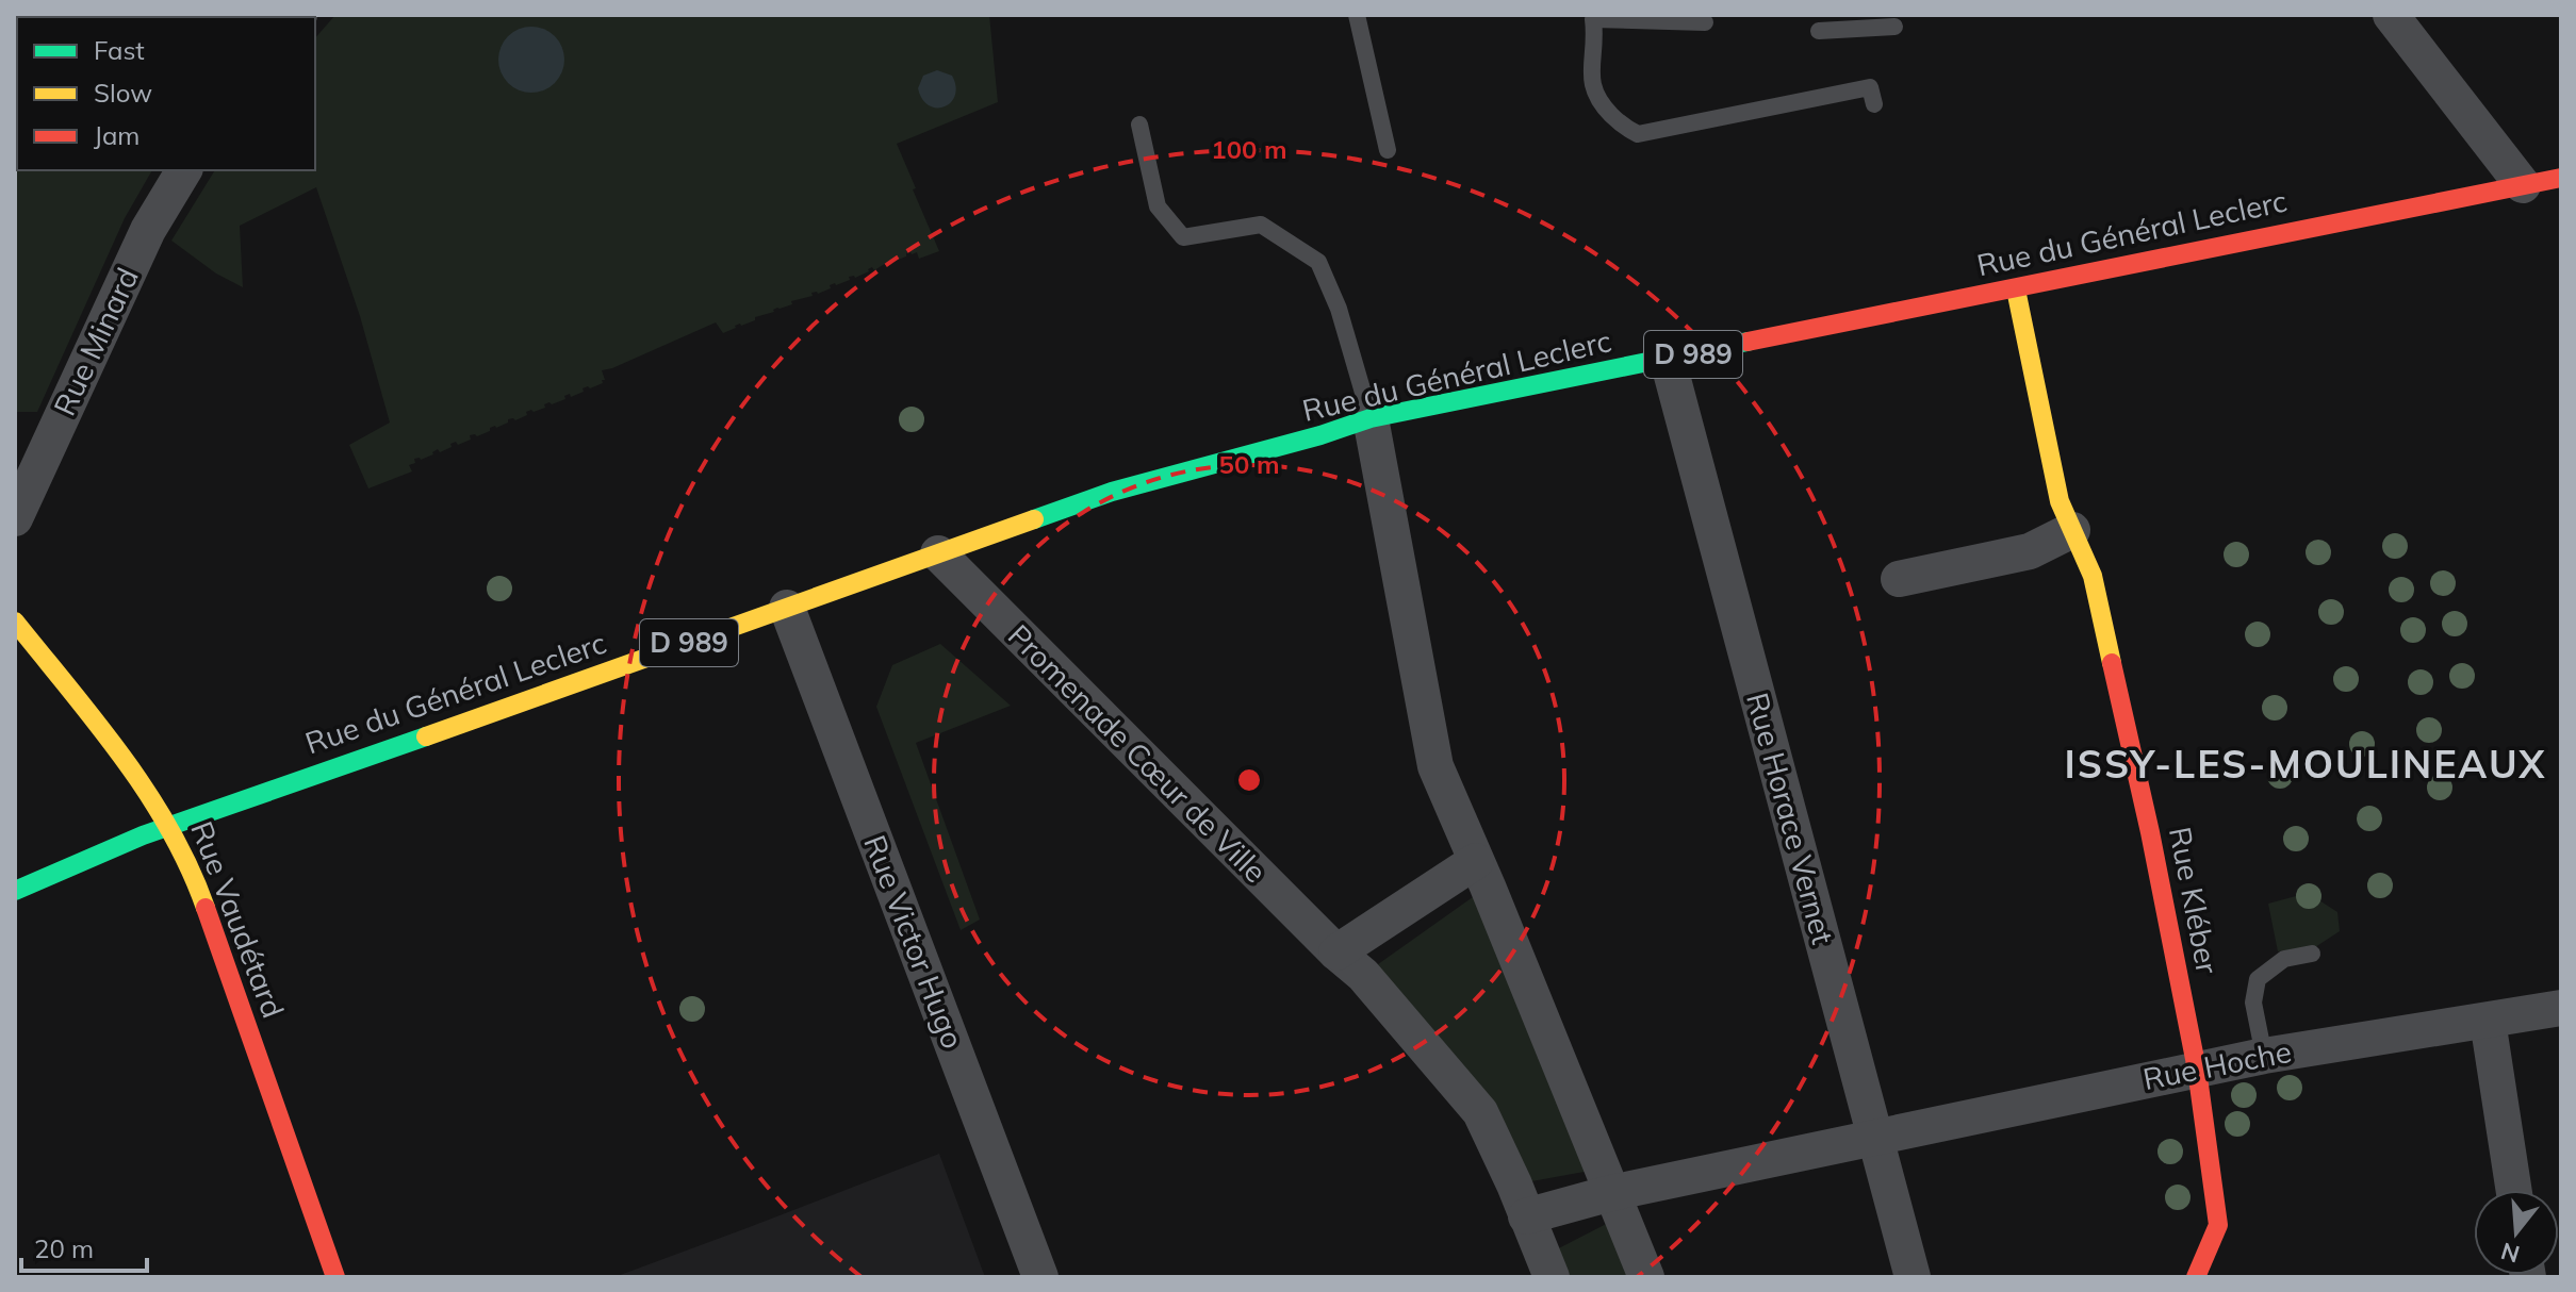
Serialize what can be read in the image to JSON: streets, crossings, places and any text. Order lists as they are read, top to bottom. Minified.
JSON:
{"streets":{"main road":["Rue du Général Leclerc","D 989","Rue Kléber","Rue Vaudétard"],"street":["Rue Minard","Promenade Cœur de Ville","Rue Horace Vernet","Rue Victor Hugo","Rue Hoche"]},"crossings":[["Rue du Général Leclerc","Promenade Cœur de Ville"],["Rue du Général Leclerc","Rue Horace Vernet"],["Rue du Général Leclerc","Rue Kléber"],["Rue du Général Leclerc","Rue Vaudétard"],["Rue du Général Leclerc","Rue Victor Hugo"],["Rue Horace Vernet","Rue Hoche"],["Rue Kléber","Rue Hoche"]],"districts":["ISSY-LES-MOULINEAUX"],"legend":["Fast","Slow","Jam"],"scale_bar":"20 m","north":"bottom","rings":["100 m","50 m"]}
